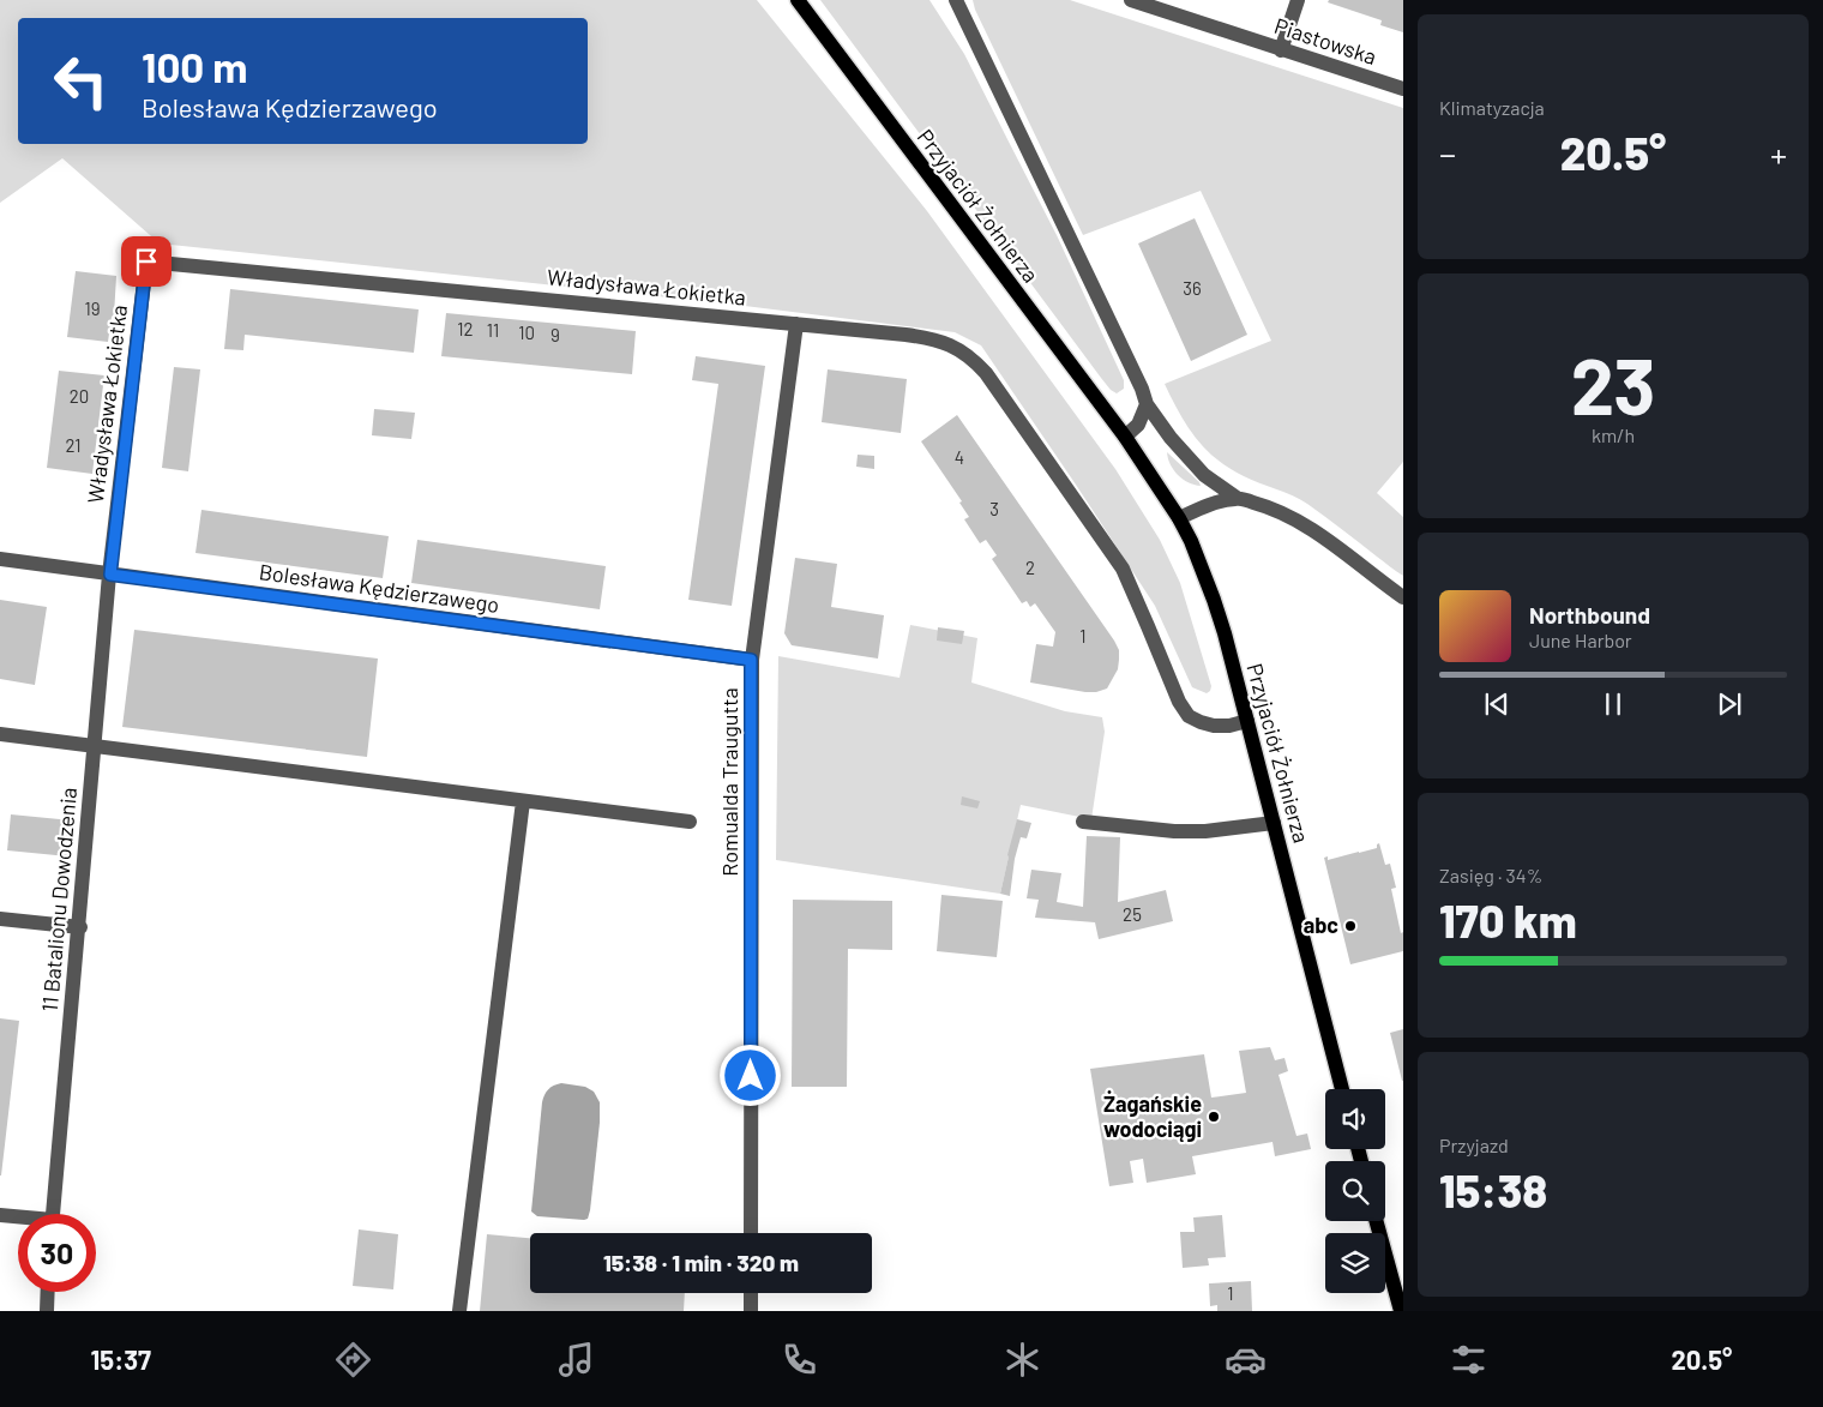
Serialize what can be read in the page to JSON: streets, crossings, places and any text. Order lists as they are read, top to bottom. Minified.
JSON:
{"streets":{"main road":["Przyjaciół Żołnierza"],"street":["Piastowska","Władysława Łokietka","Bolesława Kędzierzawego","Romualda Traugutta","11 Batalionu Dowodzenia"]},"crossings":[["Przyjaciół Żołnierza","Władysława Łokietka"],["Władysława Łokietka","Bolesława Kędzierzawego"],["Władysława Łokietka","Romualda Traugutta"],["Władysława Łokietka","11 Batalionu Dowodzenia"],["Bolesława Kędzierzawego","Romualda Traugutta"],["Bolesława Kędzierzawego","11 Batalionu Dowodzenia"]],"places":["abc","Żagańskie wodociągi"],"house_numbers":["36","19","12","11","10","9","20","21","4","3","2","1","25","1"],"page":{"tile":["Klimatyzacja",["23","km/h"],["Zasięg · 34%","170 km"],["Przyjazd","15:38"]],"turn":["100 m","Bolesława Kędzierzawego"],"heat":["−","20.5°","+"],"song":["Northbound","June Harbor"],"limit":"30","trip":"15:38 · 1 min · 320 m","tabs":["15:37","20.5°"]}}
